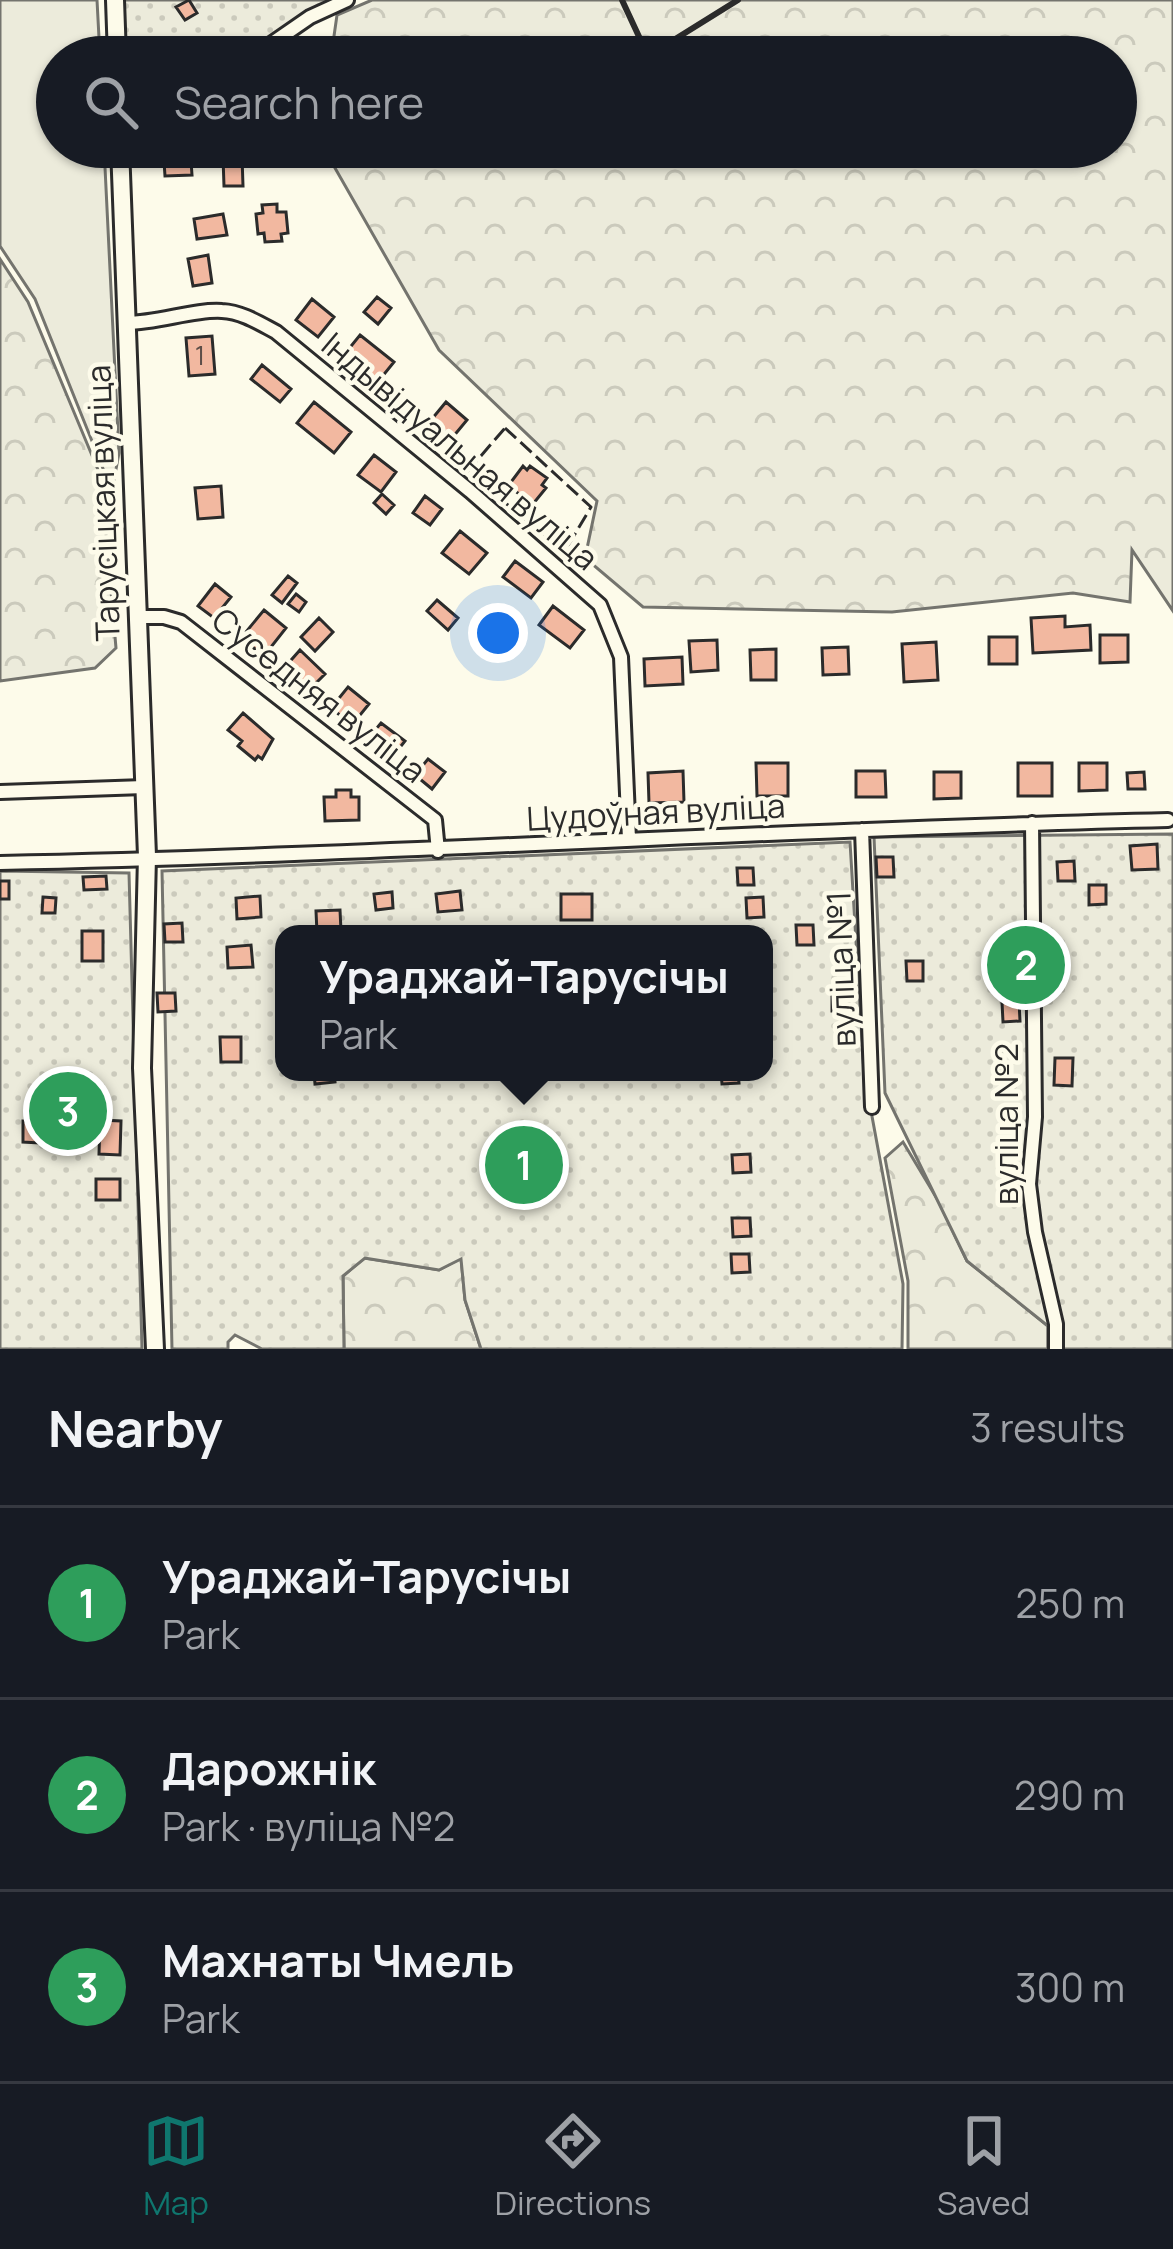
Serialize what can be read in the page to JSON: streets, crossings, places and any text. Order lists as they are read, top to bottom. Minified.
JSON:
{"streets":{"street":["Індывідуальная вуліца","Тарусіцкая вуліца","Суседняя вуліца","Цудоўная вуліца","вуліца №1","вуліца №2"]},"crossings":[["Індывідуальная вуліца","Тарусіцкая вуліца"],["Індывідуальная вуліца","Цудоўная вуліца"],["Тарусіцкая вуліца","Суседняя вуліца"],["Тарусіцкая вуліца","Цудоўная вуліца"],["Суседняя вуліца","Цудоўная вуліца"],["Цудоўная вуліца","вуліца №1"],["Цудоўная вуліца","вуліца №2"]],"house_numbers":["1"],"page":{"search":"Search here","pins":["2","3","1"],"popup":["Ураджай-Тарусічы","Park"],"heading":["Nearby","3 results"],"list":[{"mark":"1","name":"Ураджай-Тарусічы","note":"Park","value":"250 m"},{"mark":"2","name":"Дарожнік","note":"Park · вуліца №2","value":"290 m"},{"mark":"3","name":"Махнаты Чмель","note":"Park","value":"300 m"}],"nav":["Map","Directions","Saved"]}}
